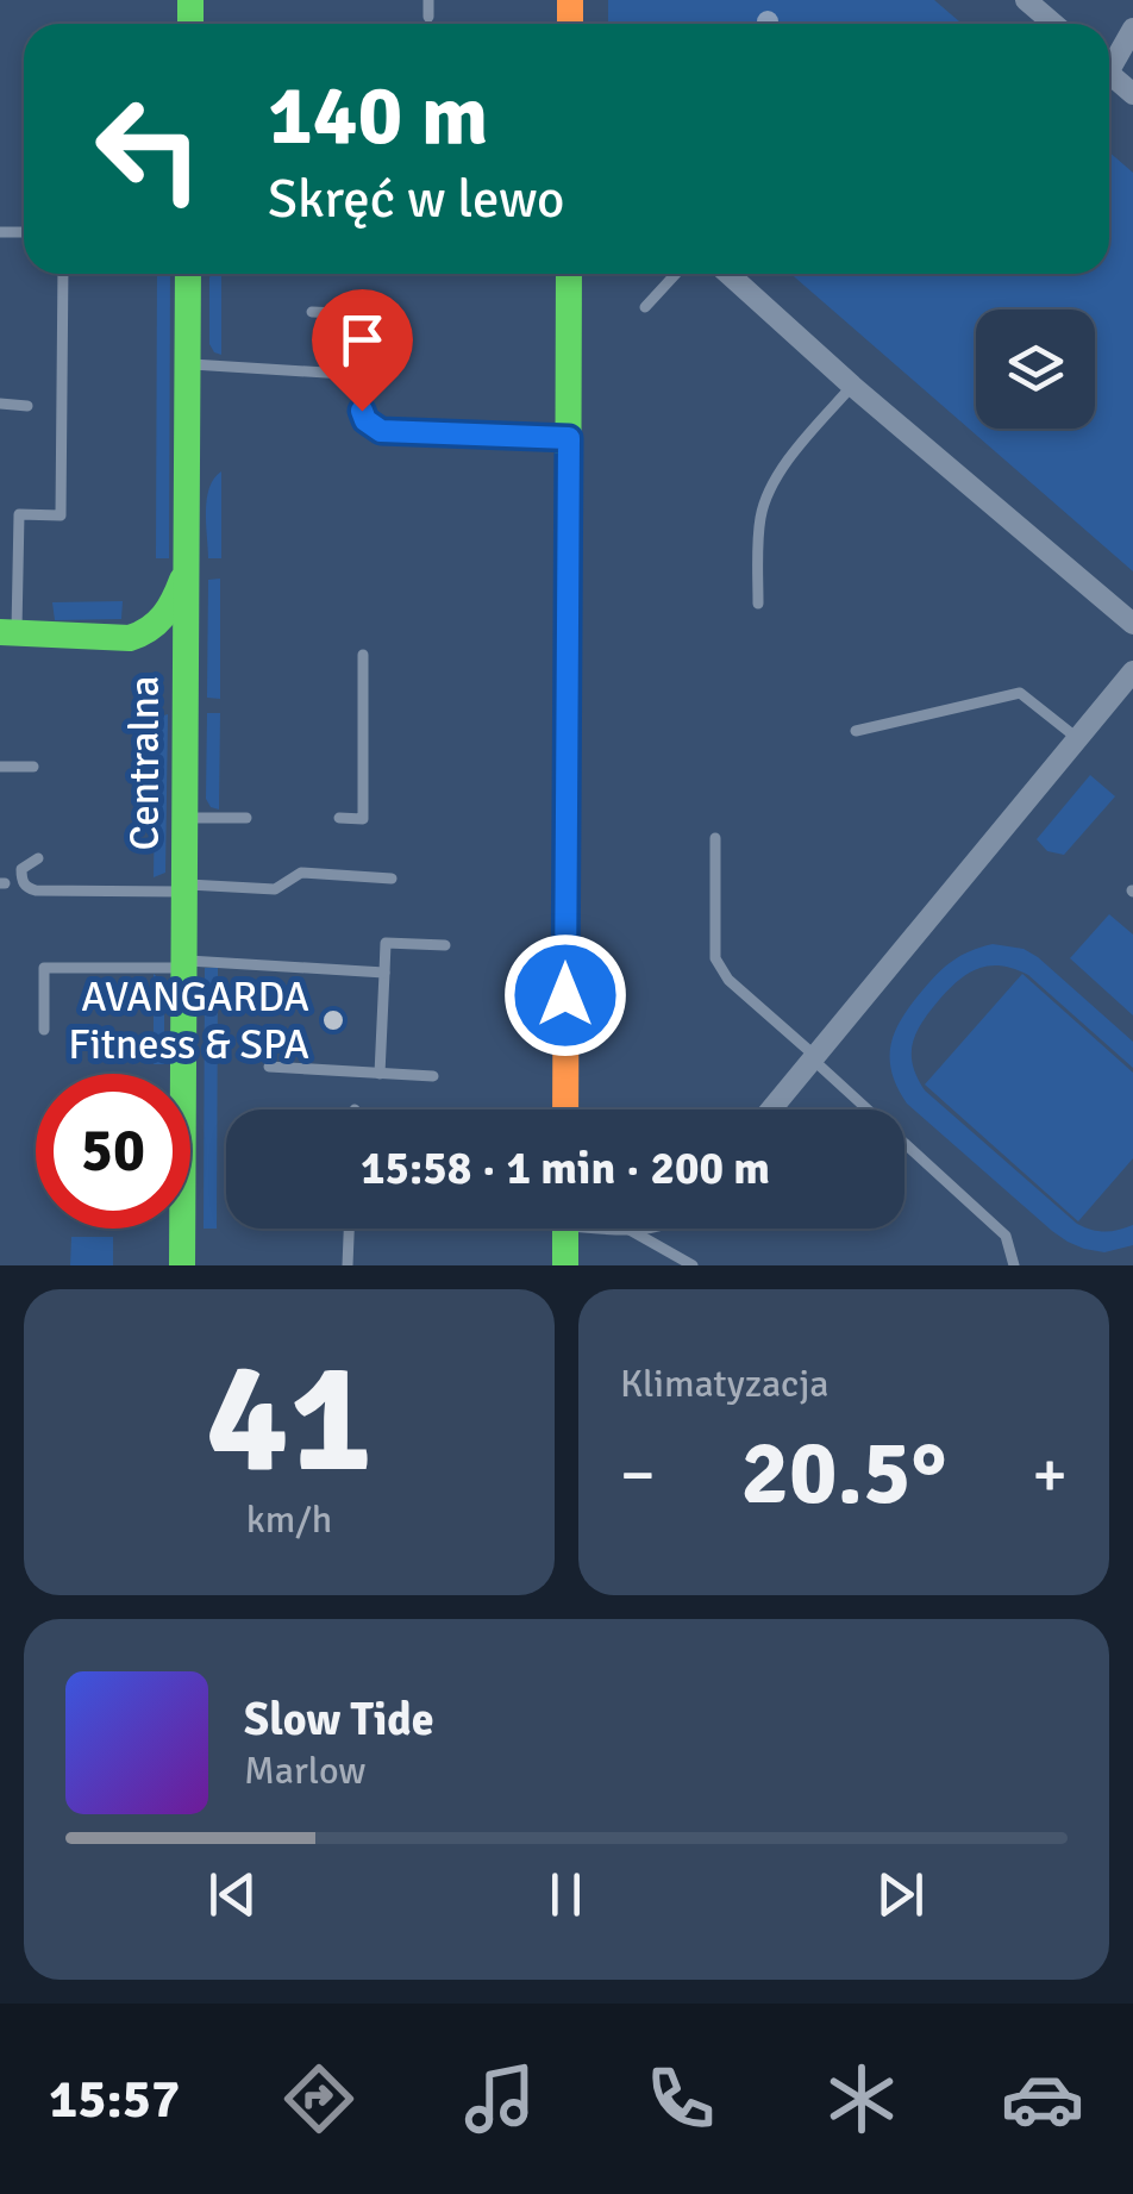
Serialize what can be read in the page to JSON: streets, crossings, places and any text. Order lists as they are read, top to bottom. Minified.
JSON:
{"streets":{"main road":["Centralna"]},"places":["AVANGARDA Fitness & SPA"],"page":{"turn":["140 m","Skręć w lewo"],"limit":"50","trip":"15:58 · 1 min · 200 m","tile":[["41","km/h"],"Klimatyzacja"],"heat":["−","20.5°","+"],"song":["Slow Tide","Marlow"],"tabs":"15:57"}}
